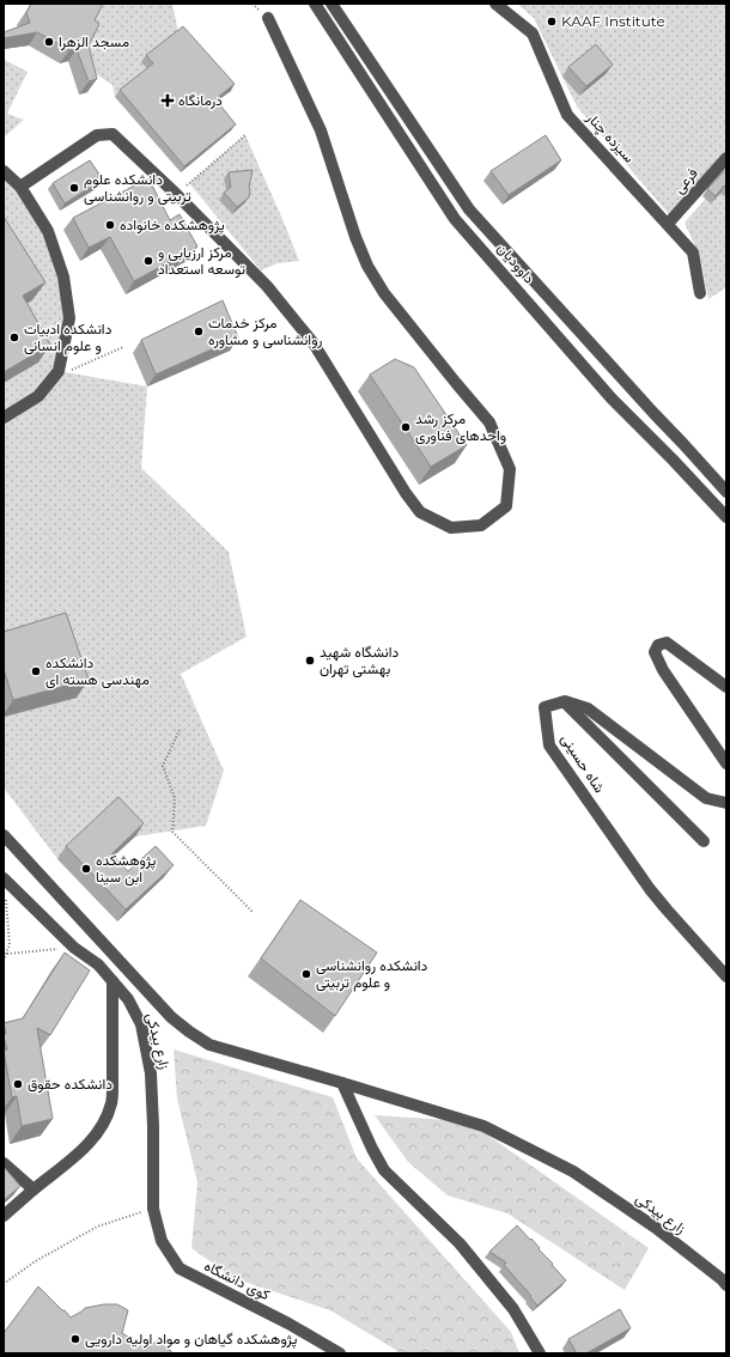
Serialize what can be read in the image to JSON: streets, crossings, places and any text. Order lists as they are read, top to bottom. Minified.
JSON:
{"streets":{"street":["سیزده چنار","فرعی","داوودیان","شاه حسینی","زارع بیدکی","کوی دانشگاه"]},"crossings":[["سیزده چنار","فرعی"],["زارع بیدکی","کوی دانشگاه"]],"places":{"other":["KAAF Institute","مسجد الزهرا","دانشکده علوم تربیتی و روانشناسی","پژوهشکده خانواده","مرکز ارزیابی و توسعه استعداد","مرکز خدمات روانشناسی و مشاوره","دانشکده ادبیات و علوم انسانی","مرکز رشد واحدهای فناوری","دانشگاه شهید بهشتی تهران","دانشکده مهندسی هسته ای","پژوهشکده ابن سینا","دانشکده روانشناسی و علوم تربیتی","دانشکده حقوق","پژوهشکده گیاهان و مواد اولیه دارویی"],"health":["درمانگاه"]}}
